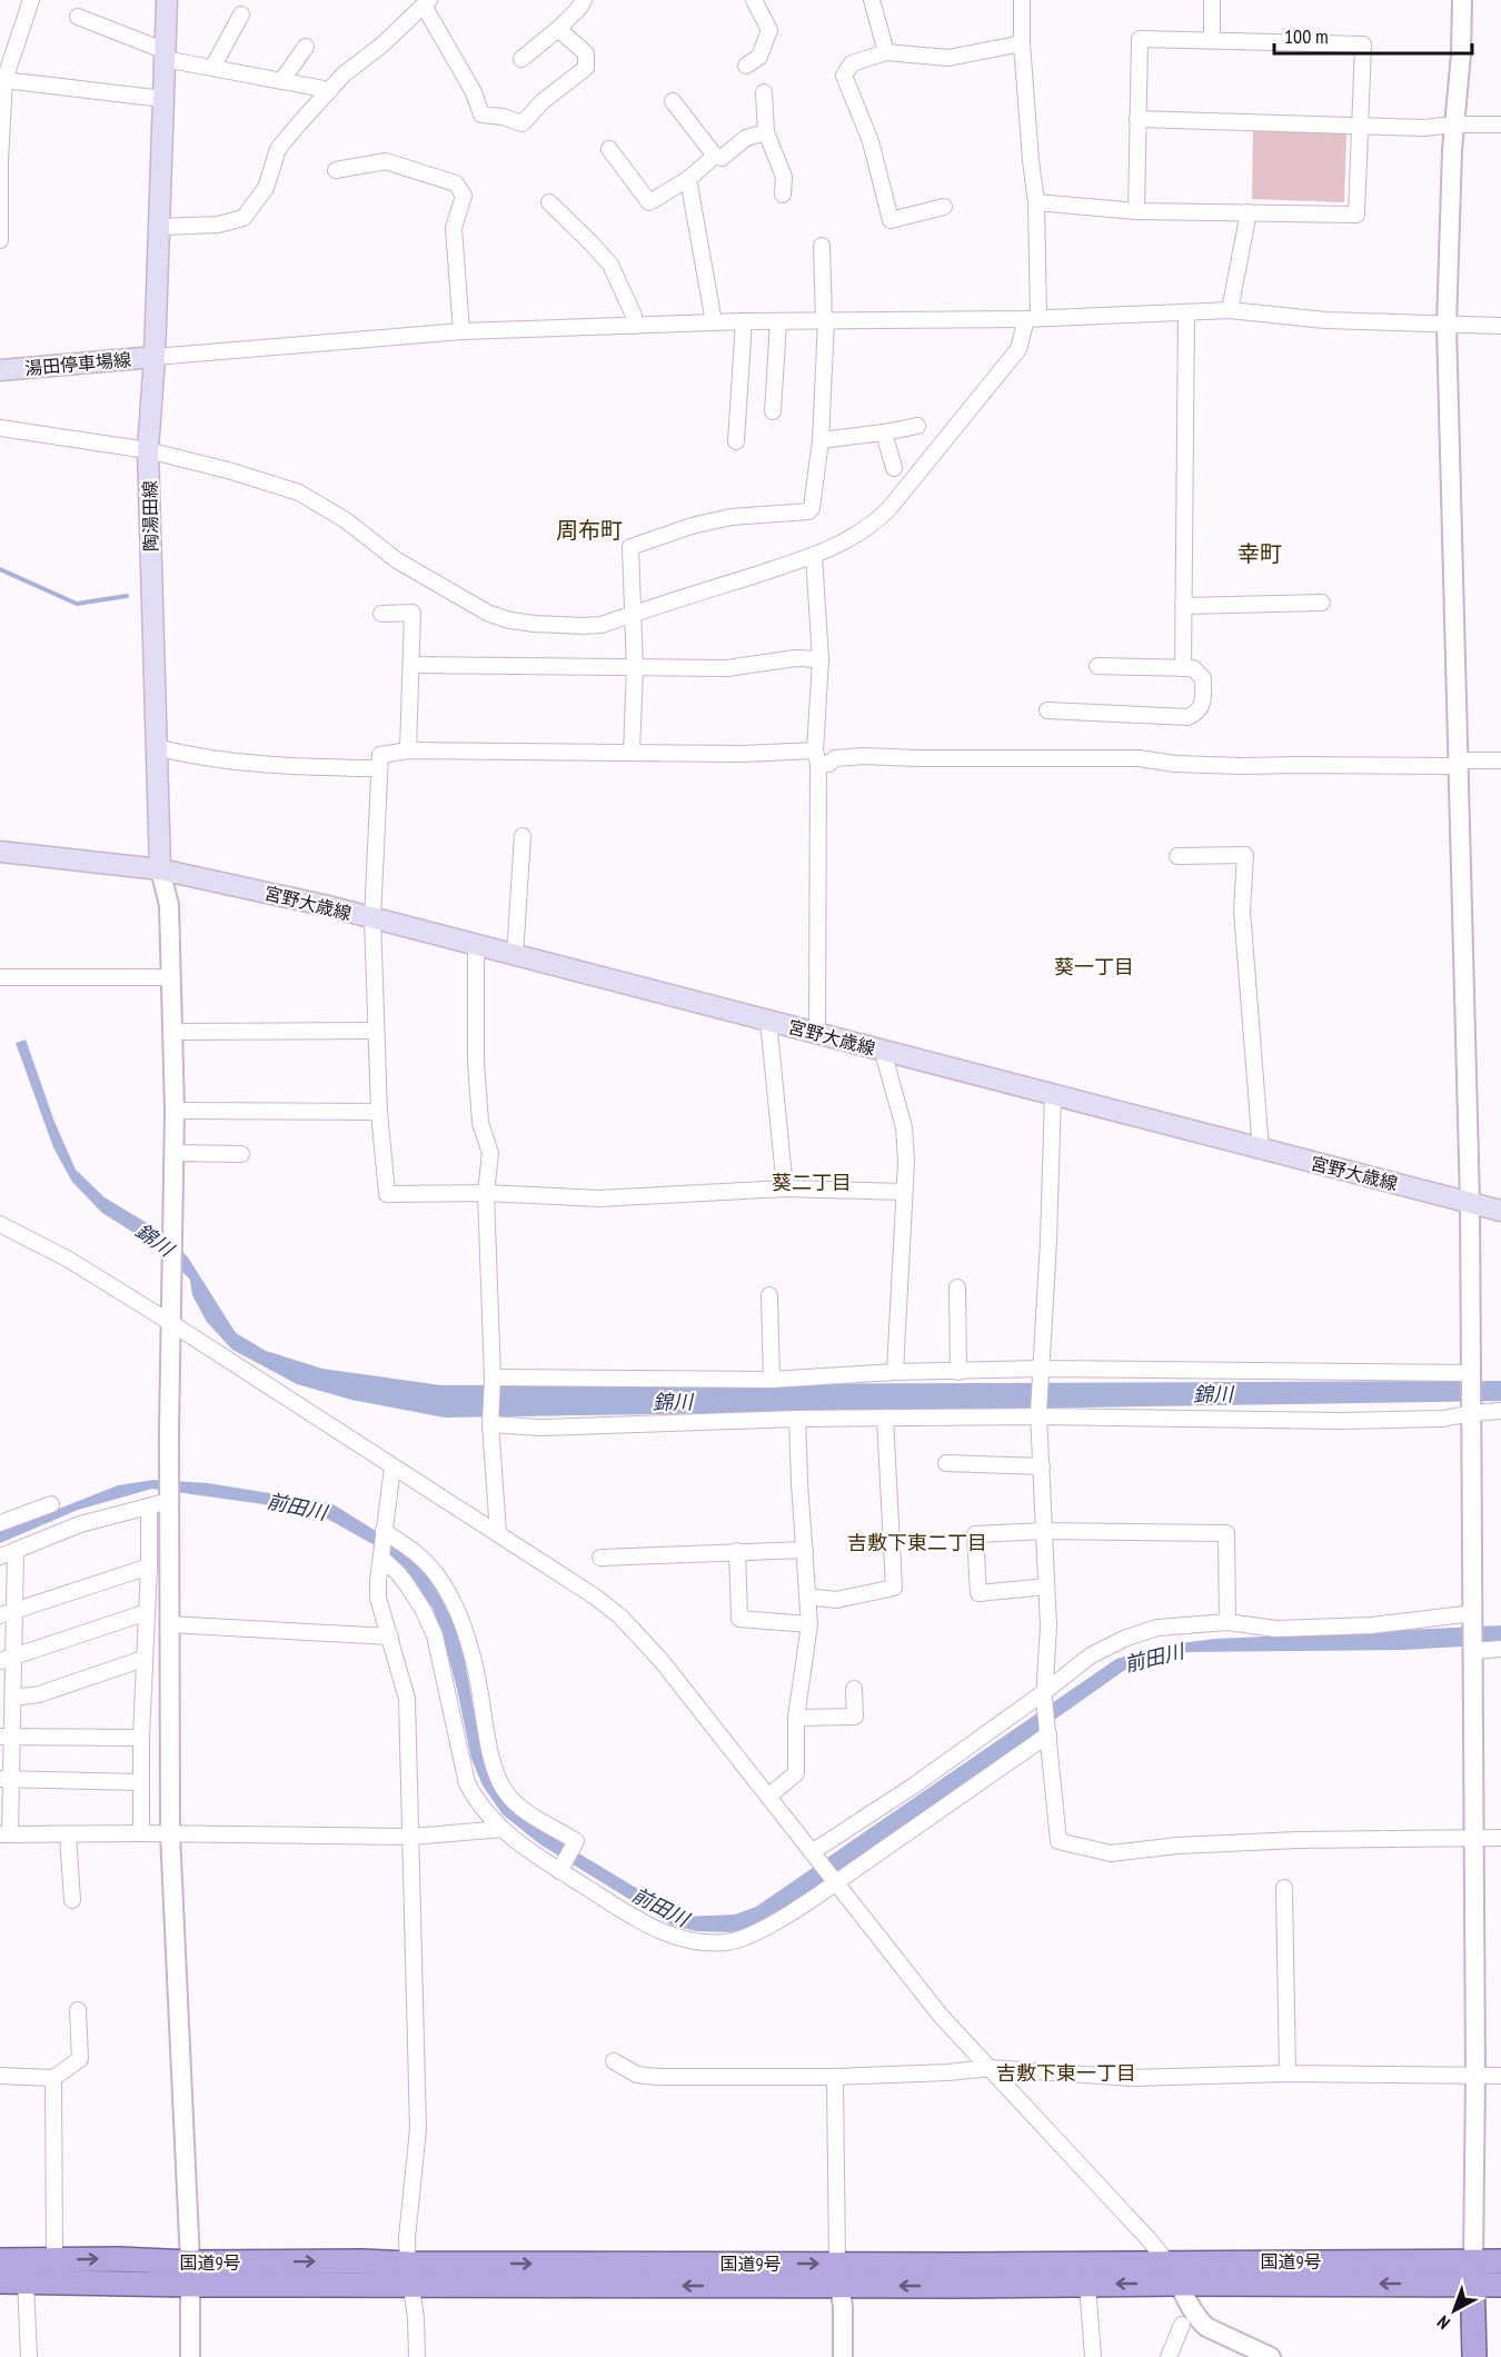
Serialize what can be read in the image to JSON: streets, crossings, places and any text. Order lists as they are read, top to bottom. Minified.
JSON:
{"streets":{"highway":["国道9号"],"main road":["湯田停車場線","陶湯田線","宮野大歳線"]},"crossings":[["湯田停車場線","陶湯田線"],["陶湯田線","宮野大歳線"]],"districts":["周布町","幸町","葵一丁目","葵二丁目","吉敷下東二丁目","吉敷下東一丁目"],"water":["錦川","前田川"],"scale_bar":"100 m","north":"bottom left"}
